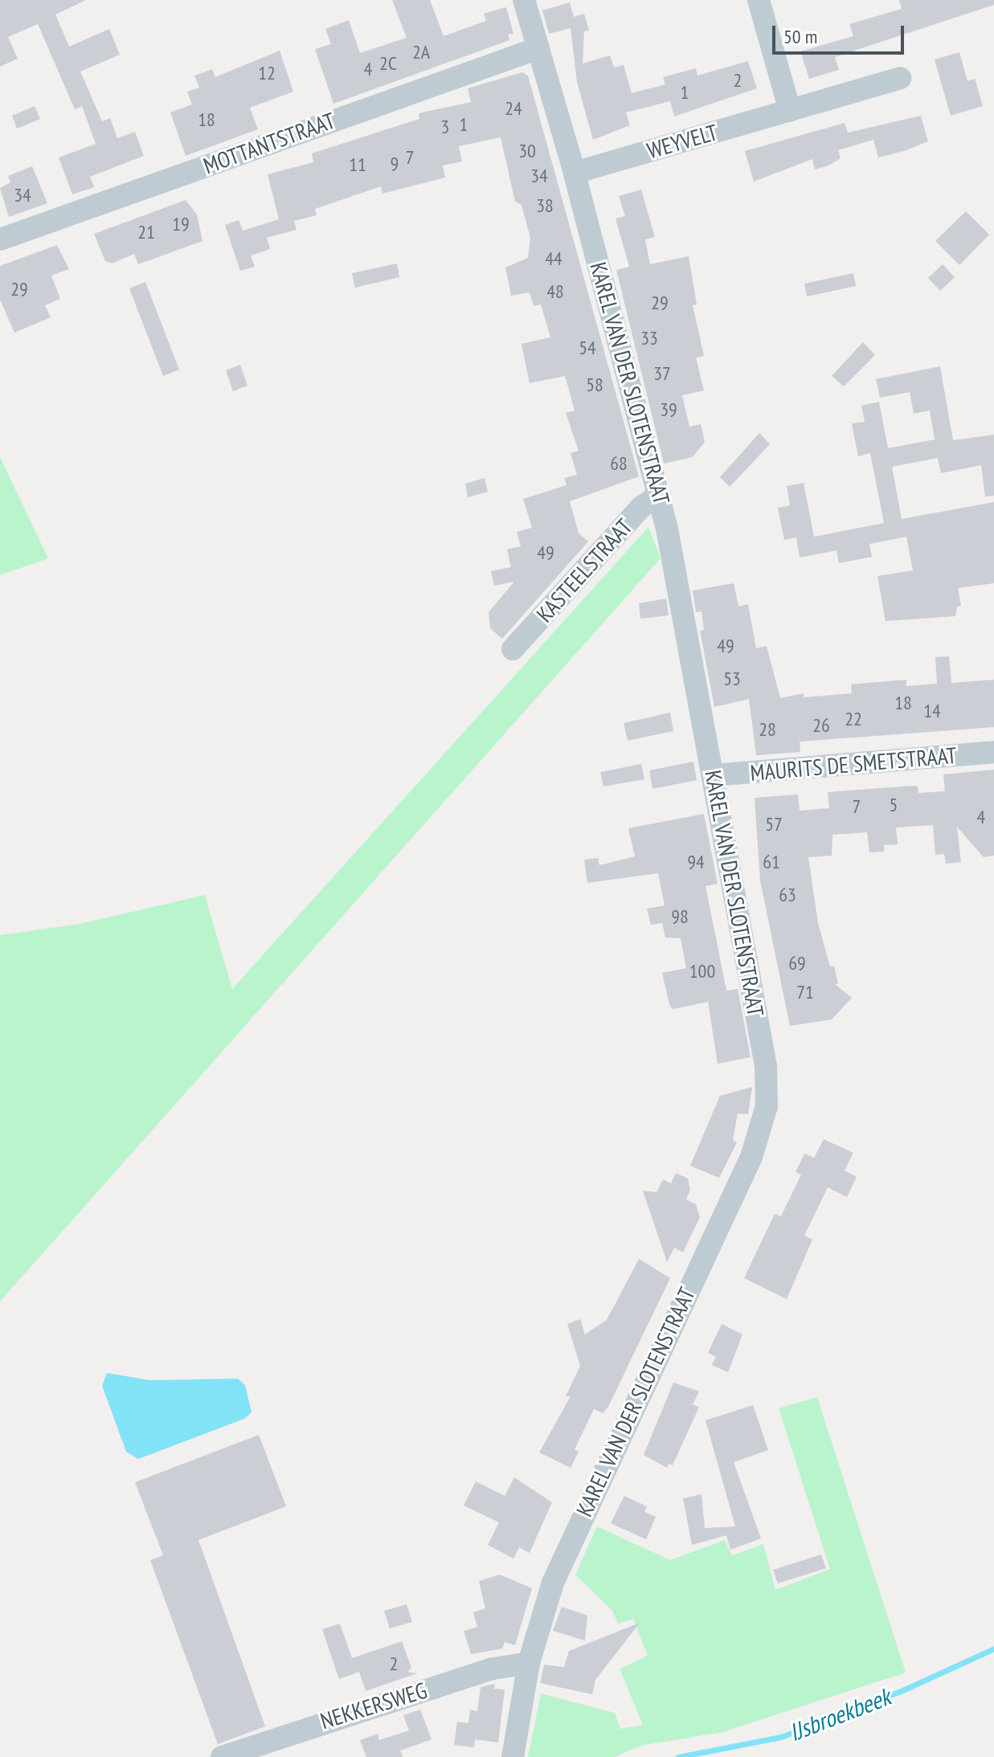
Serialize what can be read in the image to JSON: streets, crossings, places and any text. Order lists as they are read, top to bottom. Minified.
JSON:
{"streets":{"street":["WEYVELT","MOTTANTSTRAAT","KAREL VAN DER SLOTENSTRAAT","KASTEELSTRAAT","MAURITS DE SMETSTRAAT","NEKKERSWEG"]},"crossings":[["WEYVELT","KAREL VAN DER SLOTENSTRAAT"],["MOTTANTSTRAAT","KAREL VAN DER SLOTENSTRAAT"],["KAREL VAN DER SLOTENSTRAAT","KASTEELSTRAAT"],["KAREL VAN DER SLOTENSTRAAT","MAURITS DE SMETSTRAAT"],["KAREL VAN DER SLOTENSTRAAT","NEKKERSWEG"]],"water":["IJsbroekbeek"],"house_numbers":["2A","2C","4","12","2","1","24","18","1","3","30","7","9","11","34","34","38","19","21","44","29","48","29","33","54","37","58","39","68","49","49","53","18","14","22","26","28","5","7","4","57","94","61","63","98","69","100","71","2"],"scale_bar":"50 m"}
